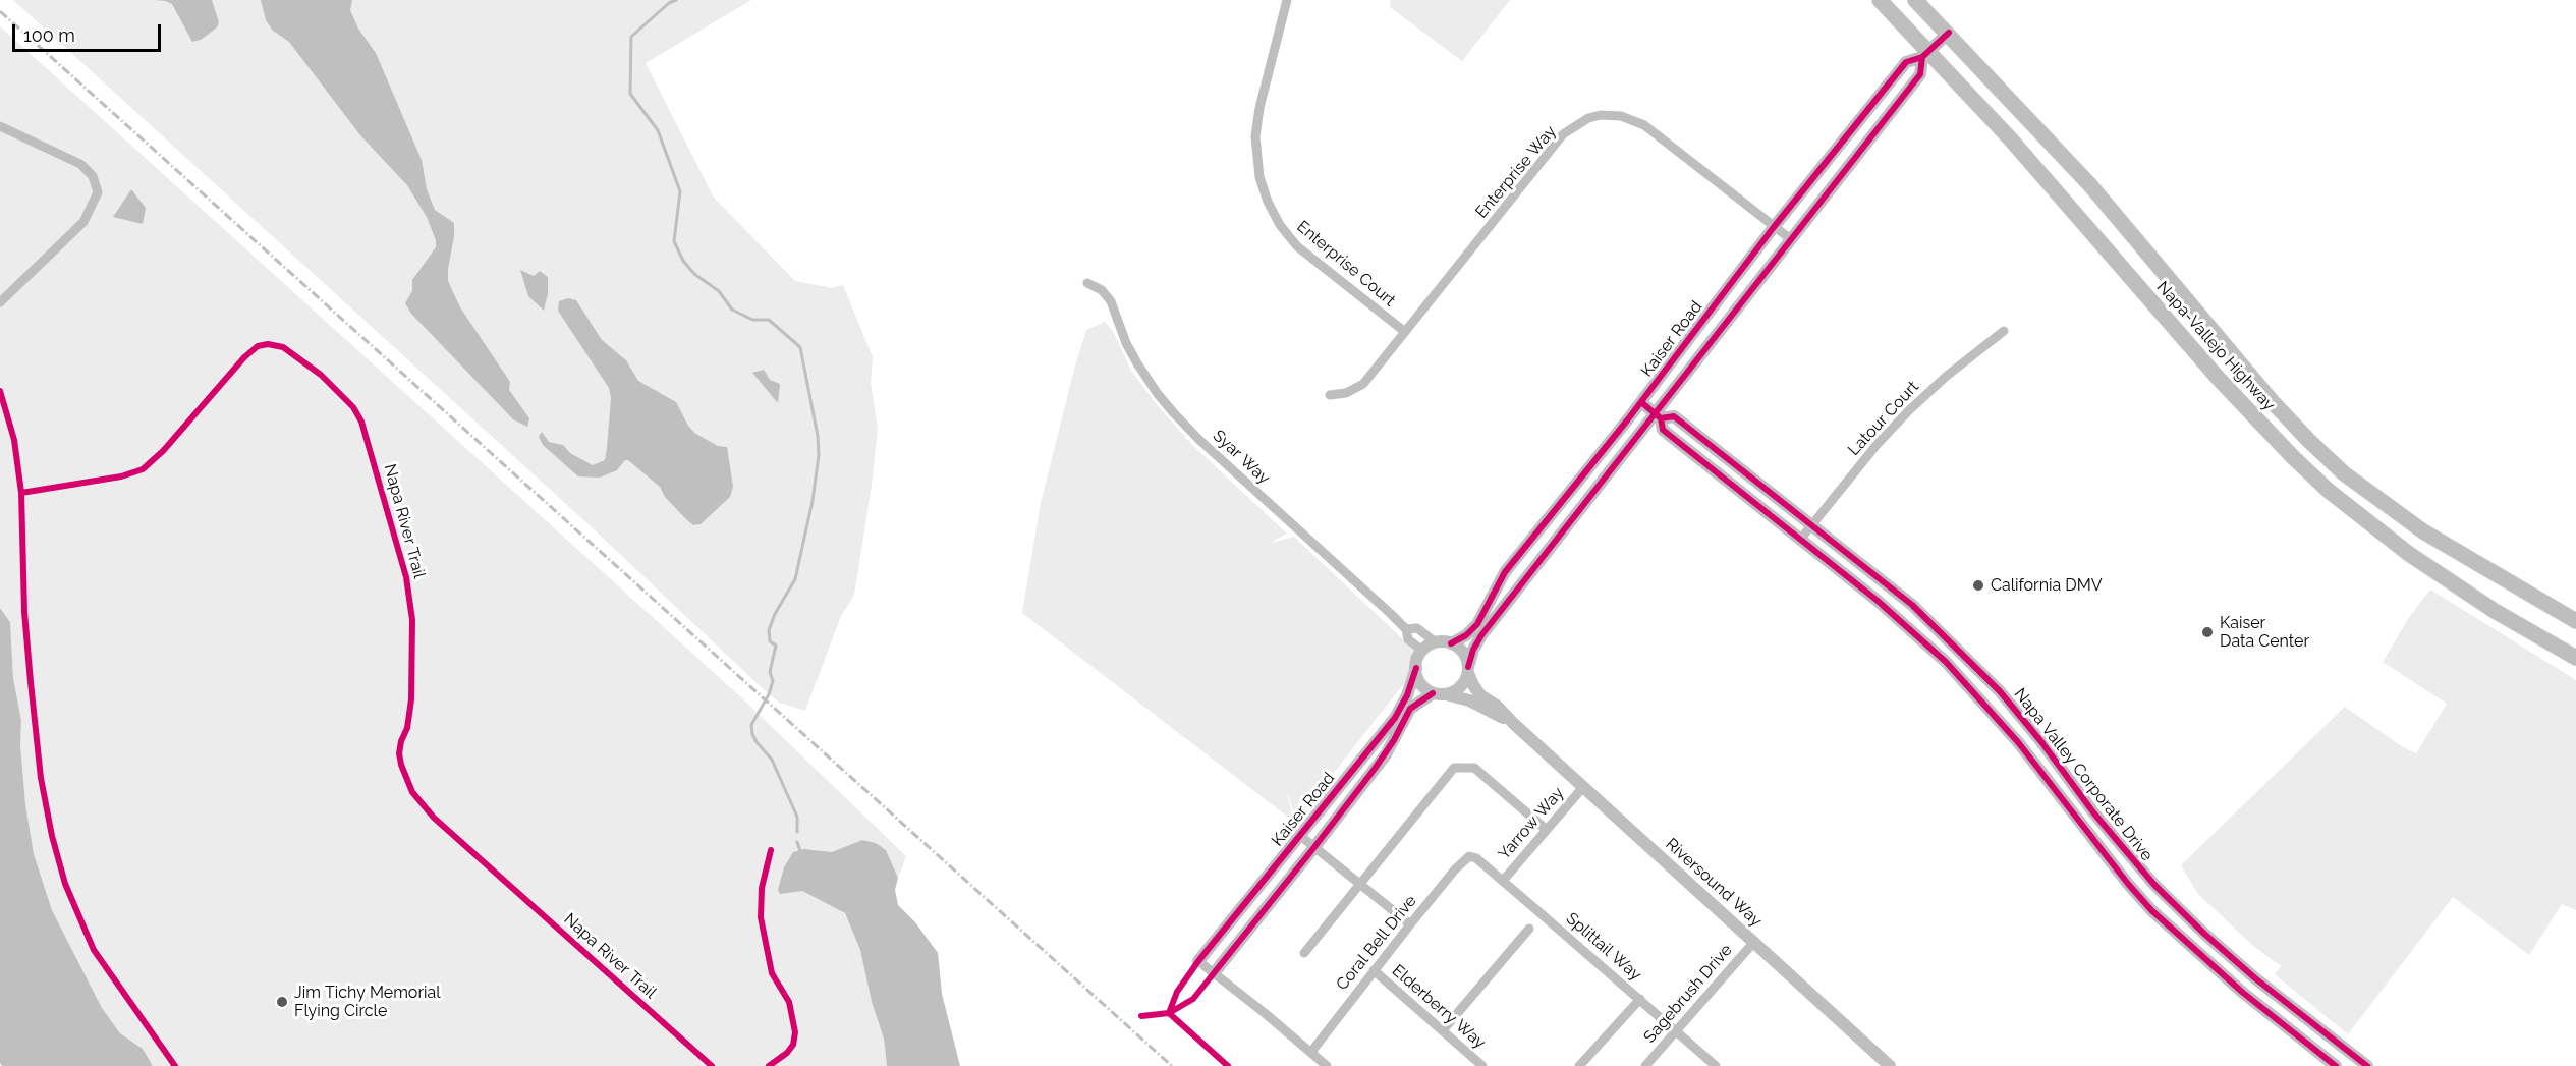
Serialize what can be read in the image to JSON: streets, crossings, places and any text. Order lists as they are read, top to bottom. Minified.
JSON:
{"streets":{"main road":["Napa-Vallejo Highway"],"street":["Enterprise Way","Enterprise Court","Kaiser Road","Latour Court","Syar Way","Napa Valley Corporate Drive","Yarrow Way","Riversound Way","Coral Bell Drive","Splittail Way","Sagebrush Drive","Elderberry Way"],"cycle path":["Napa River Trail"]},"crossings":[["Enterprise Way","Enterprise Court"],["Enterprise Way","Kaiser Road"],["Kaiser Road","Napa-Vallejo Highway"],["Kaiser Road","Syar Way"],["Kaiser Road","Napa Valley Corporate Drive"],["Kaiser Road","Riversound Way"],["Latour Court","Napa Valley Corporate Drive"],["Syar Way","Riversound Way"],["Yarrow Way","Riversound Way"],["Yarrow Way","Splittail Way"],["Riversound Way","Sagebrush Drive"],["Coral Bell Drive","Splittail Way"],["Coral Bell Drive","Elderberry Way"],["Splittail Way","Sagebrush Drive"]],"places":["California DMV","Kaiser Data Center","Jim Tichy Memorial Flying Circle"],"scale_bar":"100 m"}
